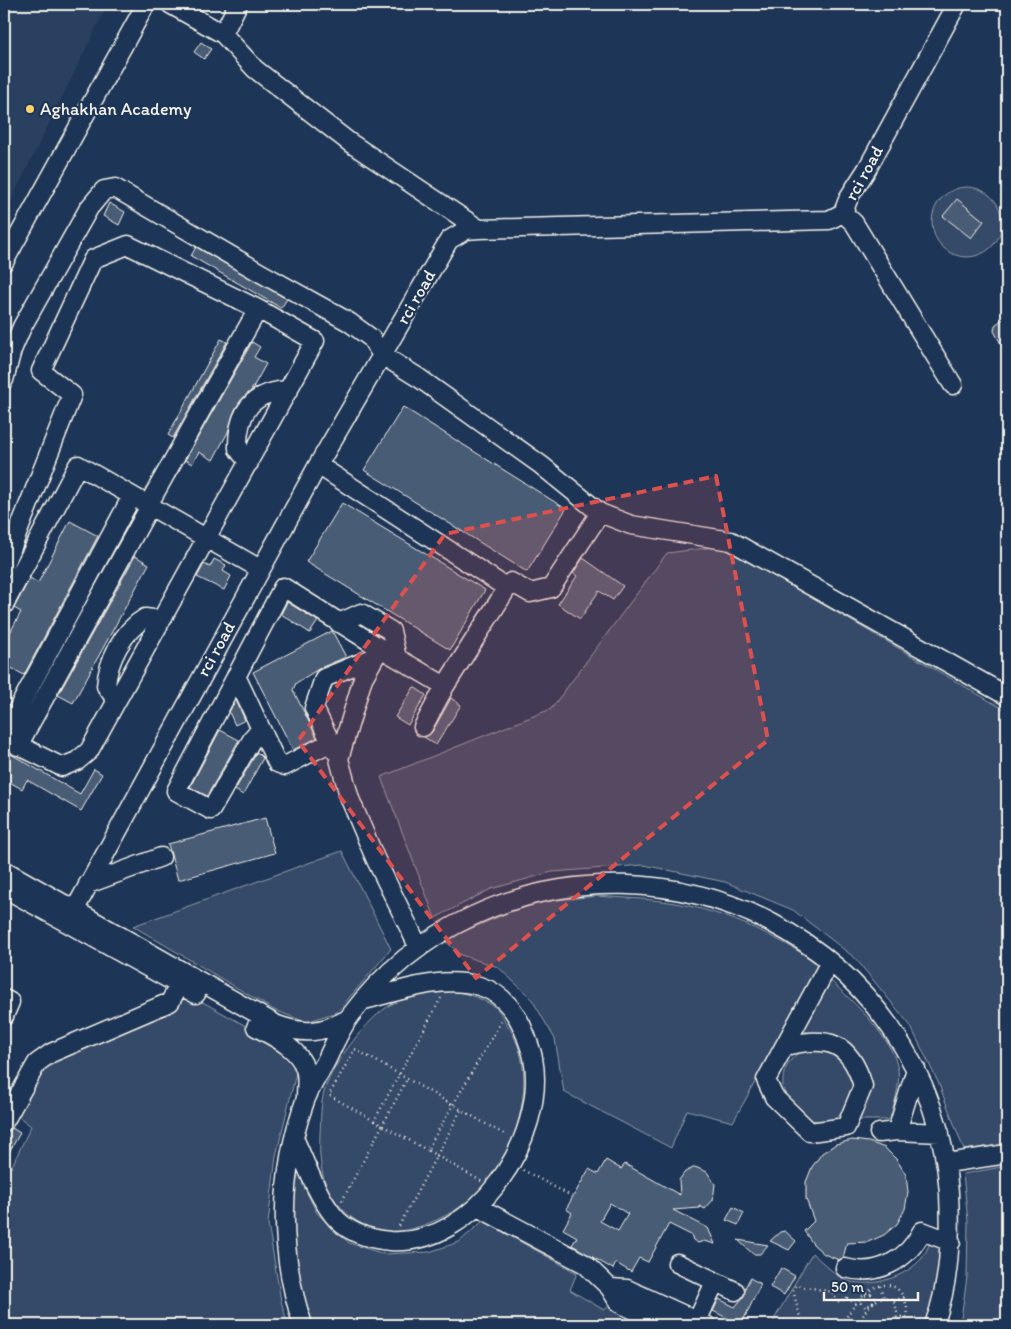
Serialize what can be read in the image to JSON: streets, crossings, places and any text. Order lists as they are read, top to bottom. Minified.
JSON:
{"streets":{"street":["rci road"]},"places":["Aghakhan Academy"],"scale_bar":"50 m"}
